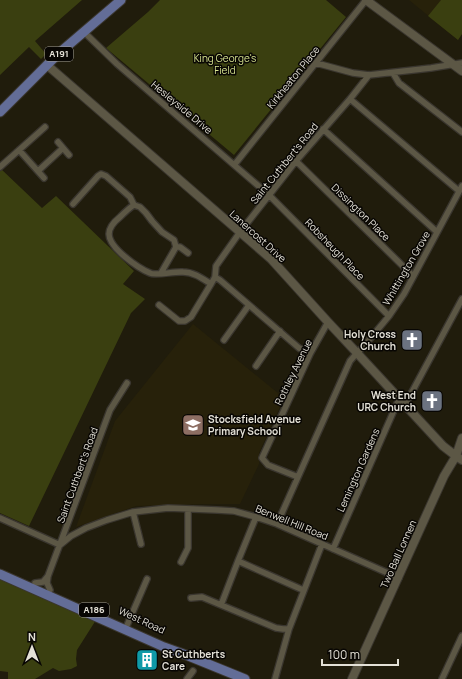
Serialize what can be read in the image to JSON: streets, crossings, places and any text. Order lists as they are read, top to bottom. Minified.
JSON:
{"streets":{"main road":["A191","A186","West Road"],"street":["Kirkheaton Place","Hesleyside Drive","Saint Cuthbert's Road","Dissington Place","Lanercost Drive","Robsheugh Place","Whittington Grove","Rothley Avenue","Lemington Gardens","Benwell Hill Road","Two Ball Lonnen"]},"crossings":[["A191","Hesleyside Drive"],["A191","Lanercost Drive"],["Kirkheaton Place","Hesleyside Drive"],["Hesleyside Drive","Saint Cuthbert's Road"],["Hesleyside Drive","Robsheugh Place"],["Saint Cuthbert's Road","Dissington Place"],["Saint Cuthbert's Road","Lanercost Drive"],["Saint Cuthbert's Road","Robsheugh Place"],["Saint Cuthbert's Road","Benwell Hill Road"],["Saint Cuthbert's Road","West Road"],["Dissington Place","Whittington Grove"],["Lanercost Drive","Whittington Grove"],["Lanercost Drive","Rothley Avenue"],["Lanercost Drive","Lemington Gardens"],["Lanercost Drive","Two Ball Lonnen"],["Robsheugh Place","Whittington Grove"],["Whittington Grove","Rothley Avenue"],["Whittington Grove","Benwell Hill Road"],["Lemington Gardens","Benwell Hill Road"],["Benwell Hill Road","Two Ball Lonnen"]],"parks":["King George's Field"],"places":{"church":["Holy Cross Church","West End URC Church"],"school or university":["Stocksfield Avenue Primary School"],"building":["St Cuthberts Care"]},"scale_bar":"100 m","north":"top"}
